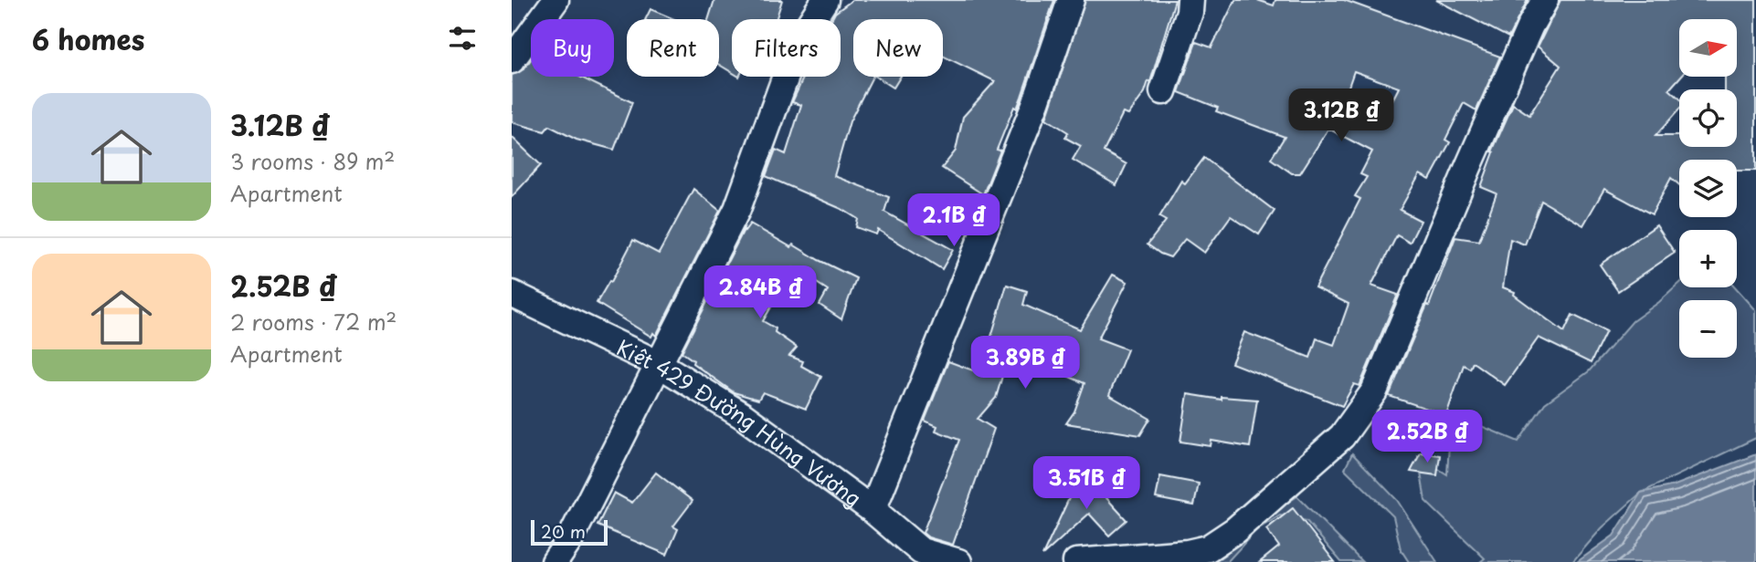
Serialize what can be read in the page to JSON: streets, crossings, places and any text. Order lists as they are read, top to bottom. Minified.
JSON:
{"streets":{"street":["Kiệt 429 Đường Hùng Vương"]},"scale_bar":"20 m","north":"right","page":{"heading":"6 homes","map_buttons":["+","−"],"chip":["Buy","Rent","Filters","New"],"list":[{"name":"3.12B ₫","note":"3 rooms · 89 m² · Apartment"},{"name":"2.52B ₫","note":"2 rooms · 72 m² · Apartment"}],"price":["3.12B ₫","2.1B ₫","2.84B ₫","3.89B ₫","2.52B ₫","3.51B ₫"],"scale":"20 m"}}
